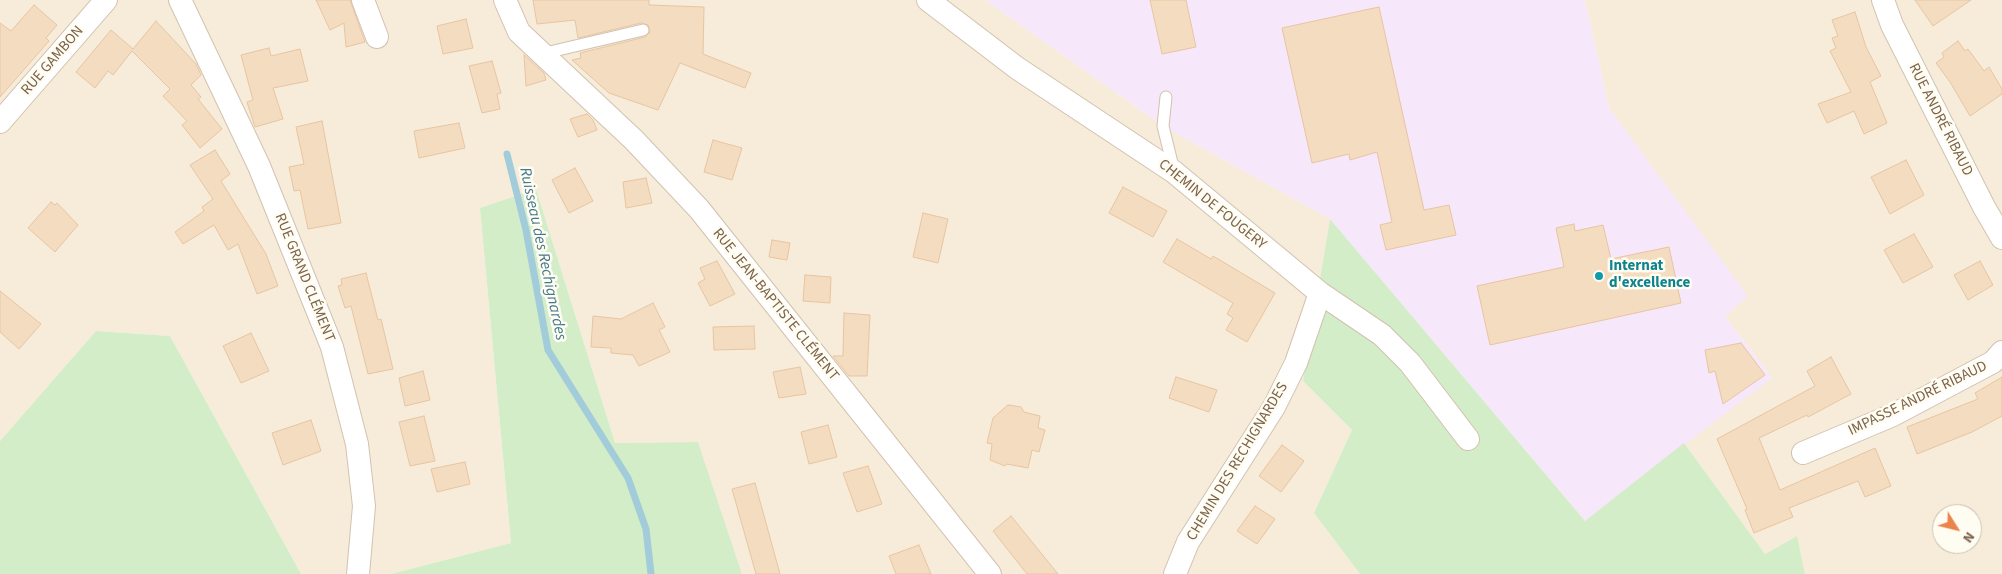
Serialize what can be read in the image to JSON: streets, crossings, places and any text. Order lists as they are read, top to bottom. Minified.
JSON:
{"streets":{"street":["RUE GAMBON","RUE ANDRÉ RIBAUD","CHEMIN DE FOUGERY","RUE GRAND CLÉMENT","RUE JEAN-BAPTISTE CLÉMENT","IMPASSE ANDRÉ RIBAUD","CHEMIN DES RECHIGNARDES"]},"crossings":[["CHEMIN DE FOUGERY","CHEMIN DES RECHIGNARDES"]],"water":["Ruisseau des Rechignardes"],"places":["Internat d'excellence"],"north":"bottom right"}
